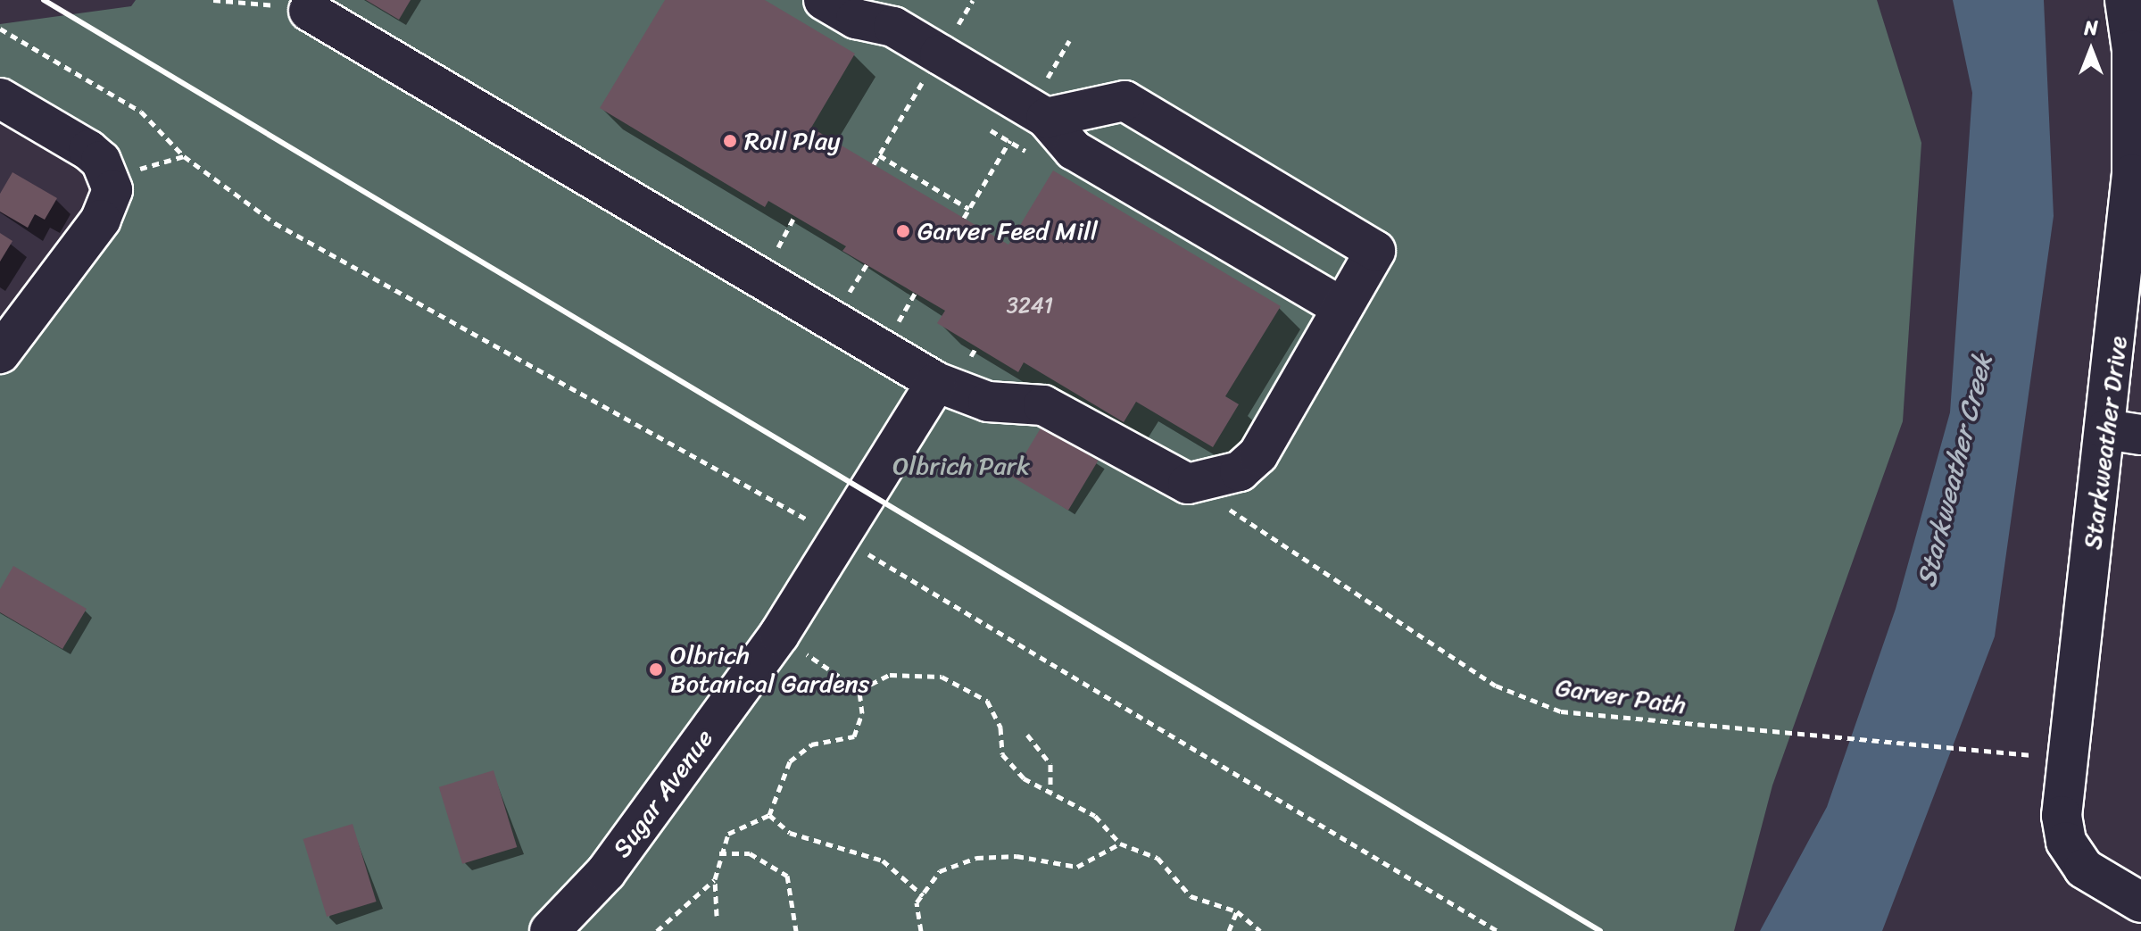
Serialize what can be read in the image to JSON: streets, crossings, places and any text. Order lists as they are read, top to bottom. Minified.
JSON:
{"streets":{"street":["Starkweather Drive","Sugar Avenue"],"path":["Garver Path"]},"crossings":[["Starkweather Drive","Garver Path"]],"water":["Starkweather Creek"],"parks":["Olbrich Park"],"places":["Roll Play","Garver Feed Mill","Olbrich Botanical Gardens"],"house_numbers":["3241"],"north":"top"}
